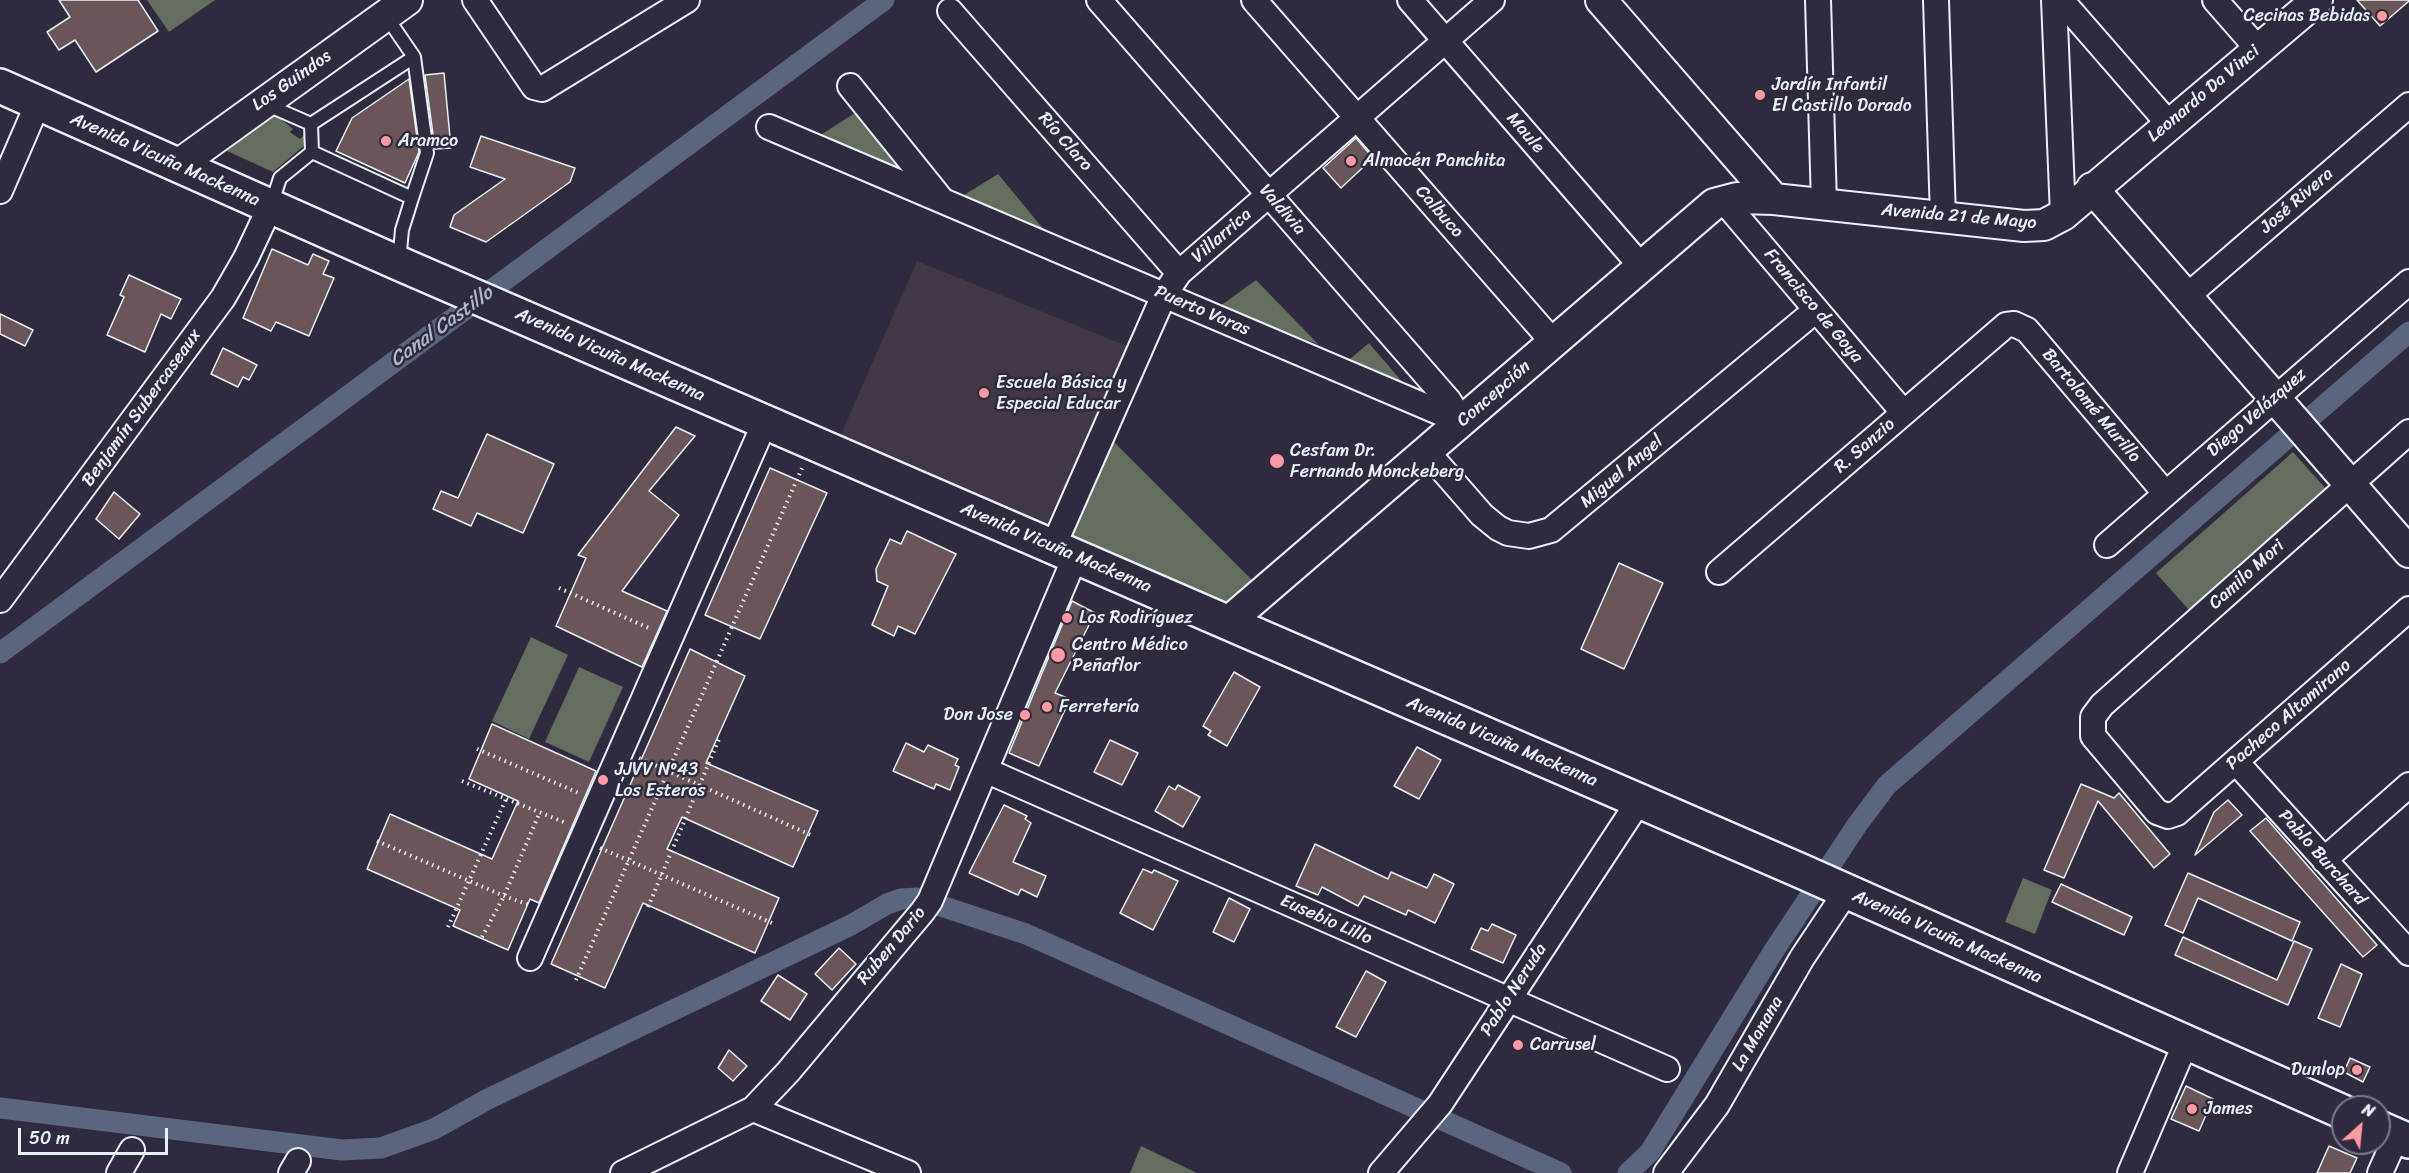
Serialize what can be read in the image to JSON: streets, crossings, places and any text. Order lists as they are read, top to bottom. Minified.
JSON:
{"streets":{"main road":["Avenida Vicuña Mackenna"],"street":["Los Guindos","Leonardo Da Vinci","Maule","Río Claro","José Rivera","Valdivia","Calbuco","Avenida 21 de Mayo","Villarrica","Francisco de Goya","Puerto Varas","Concepción","Bartolomé Murillo","Benjamín Subercaseaux","Diego Velázquez","R. Sanzio","Miguel Angel","Camilo Mori","Pacheco Altamirano","Pablo Burchard","Eusebio Lillo","Ruben Dario","Pablo Neruda","La Manana"]},"crossings":[["Los Guindos","Avenida Vicuña Mackenna"],["Leonardo Da Vinci","Avenida 21 de Mayo"],["Maule","Villarrica"],["Maule","Concepción"],["Río Claro","Villarrica"],["Avenida Vicuña Mackenna","Villarrica"],["Avenida Vicuña Mackenna","Concepción"],["Avenida Vicuña Mackenna","Benjamín Subercaseaux"],["Avenida Vicuña Mackenna","Ruben Dario"],["Avenida Vicuña Mackenna","Pablo Neruda"],["Avenida Vicuña Mackenna","La Manana"],["Valdivia","Villarrica"],["Valdivia","Puerto Varas"],["Valdivia","Concepción"],["Calbuco","Villarrica"],["Calbuco","Concepción"],["Villarrica","Puerto Varas"],["Villarrica","Ruben Dario"],["Francisco de Goya","Concepción"],["Francisco de Goya","R. Sanzio"],["Francisco de Goya","Miguel Angel"],["Puerto Varas","Concepción"],["Concepción","Miguel Angel"],["Bartolomé Murillo","Diego Velázquez"],["Bartolomé Murillo","R. Sanzio"],["Camilo Mori","Pacheco Altamirano"],["Pacheco Altamirano","Pablo Burchard"],["Eusebio Lillo","Ruben Dario"],["Eusebio Lillo","Pablo Neruda"]],"water":["Canal Castillo"],"places":["Cecinas Bebidas","Jardín Infantil El Castillo Dorado","Aramco","Almacén Panchita","Escuela Básica y Especial Educar","Cesfam Dr. Fernando Monckeberg","Los Rodiríguez","Centro Médico Peñaflor","Ferretería","Don Jose","JJVV Nº43 Los Esteros","Carrusel","Dunlop","James"],"scale_bar":"50 m","north":"top right"}
